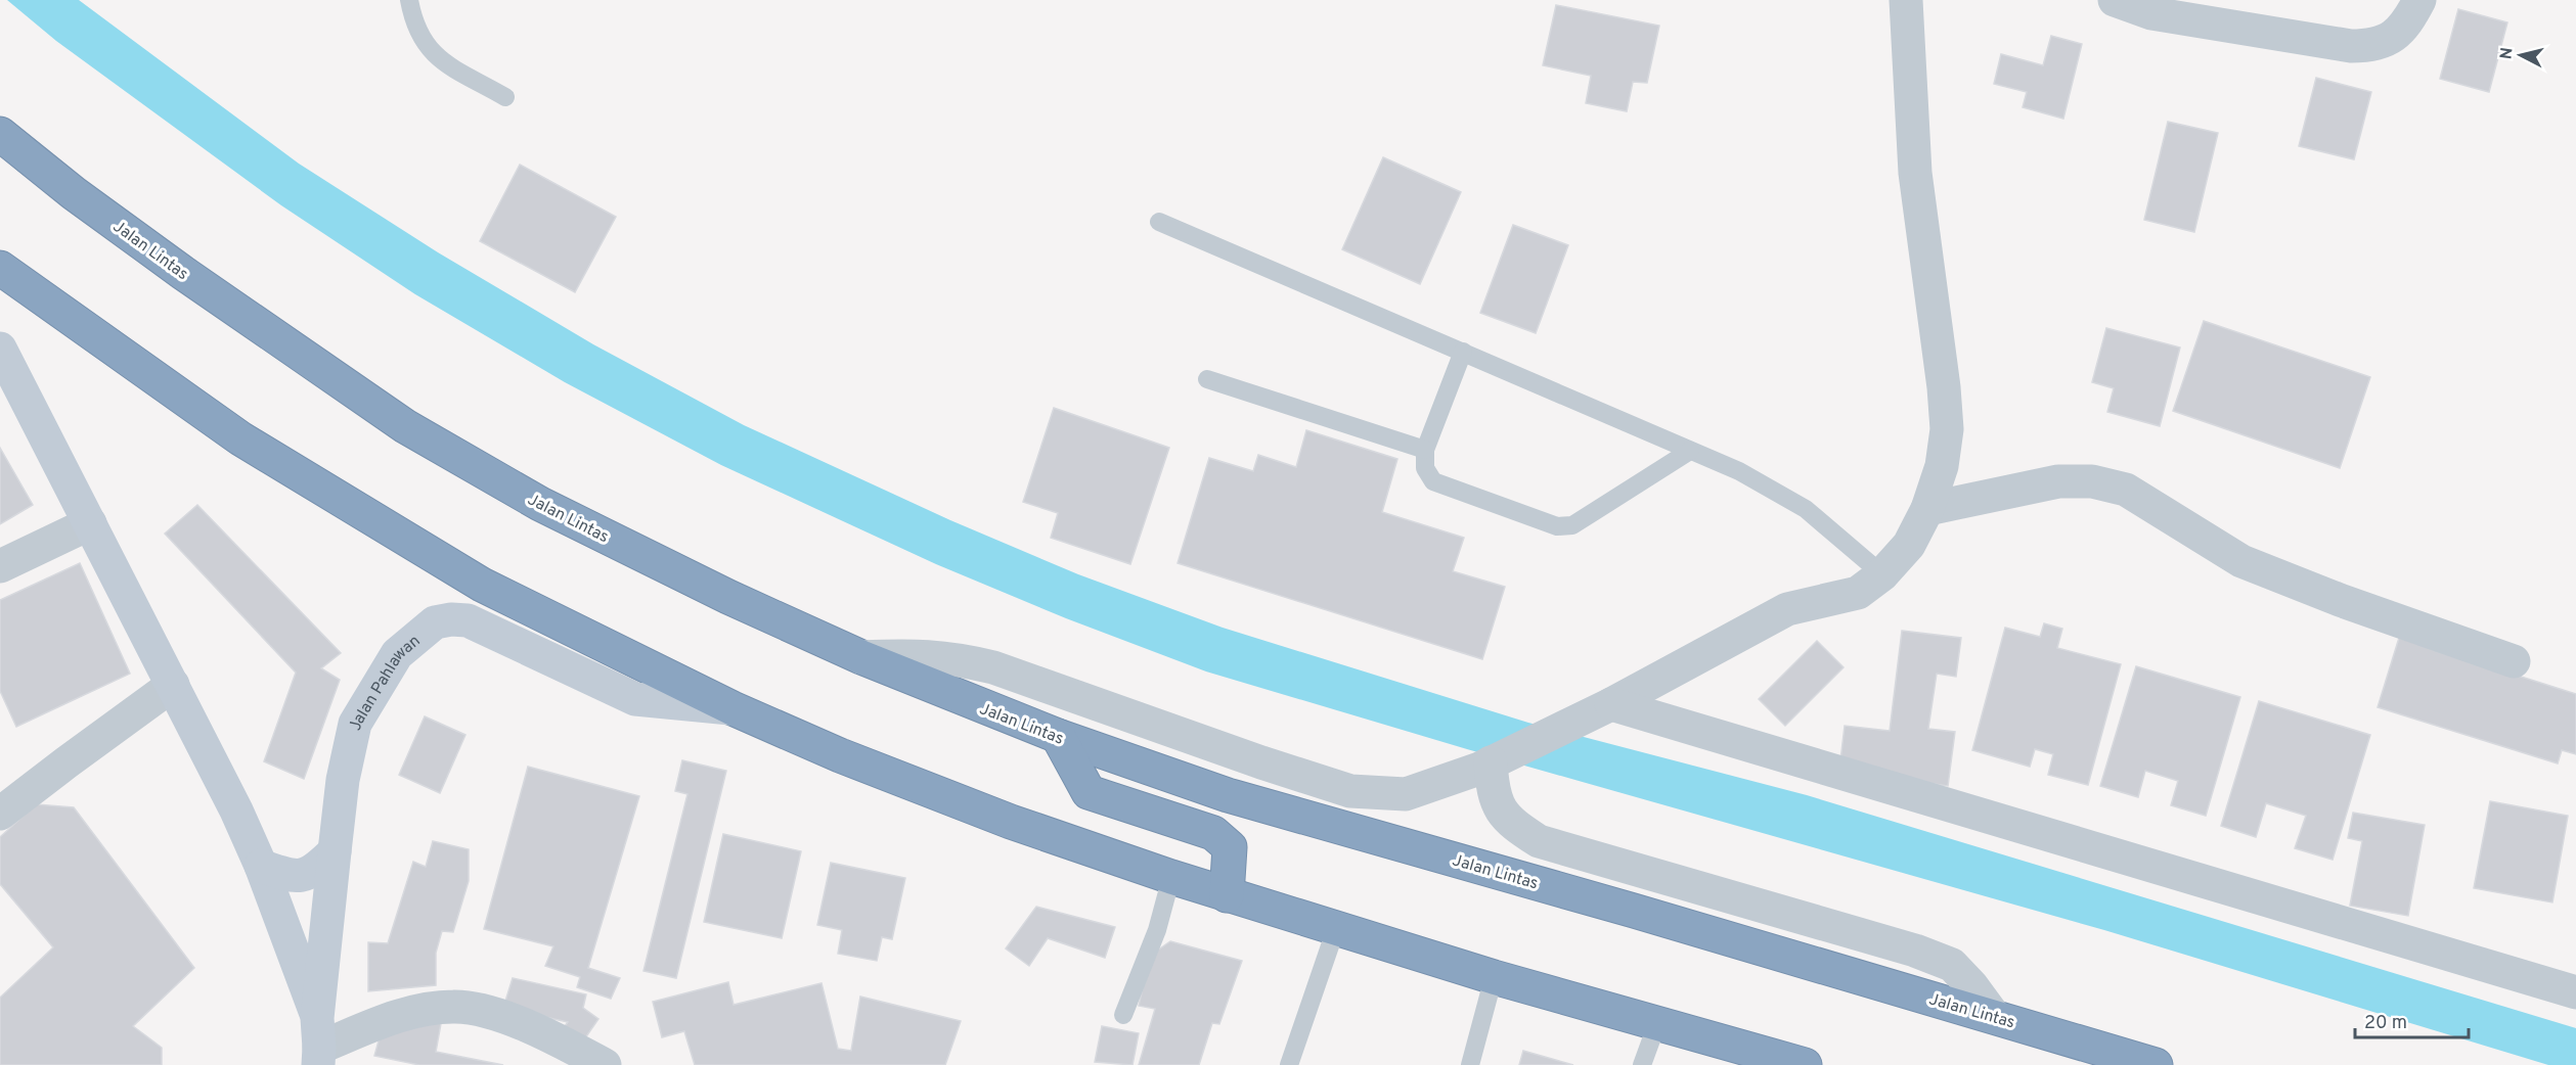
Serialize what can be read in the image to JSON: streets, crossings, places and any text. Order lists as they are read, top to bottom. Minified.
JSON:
{"streets":{"highway":["Jalan Lintas"],"street":["Jalan Pahlawan"]},"scale_bar":"20 m","north":"left"}
